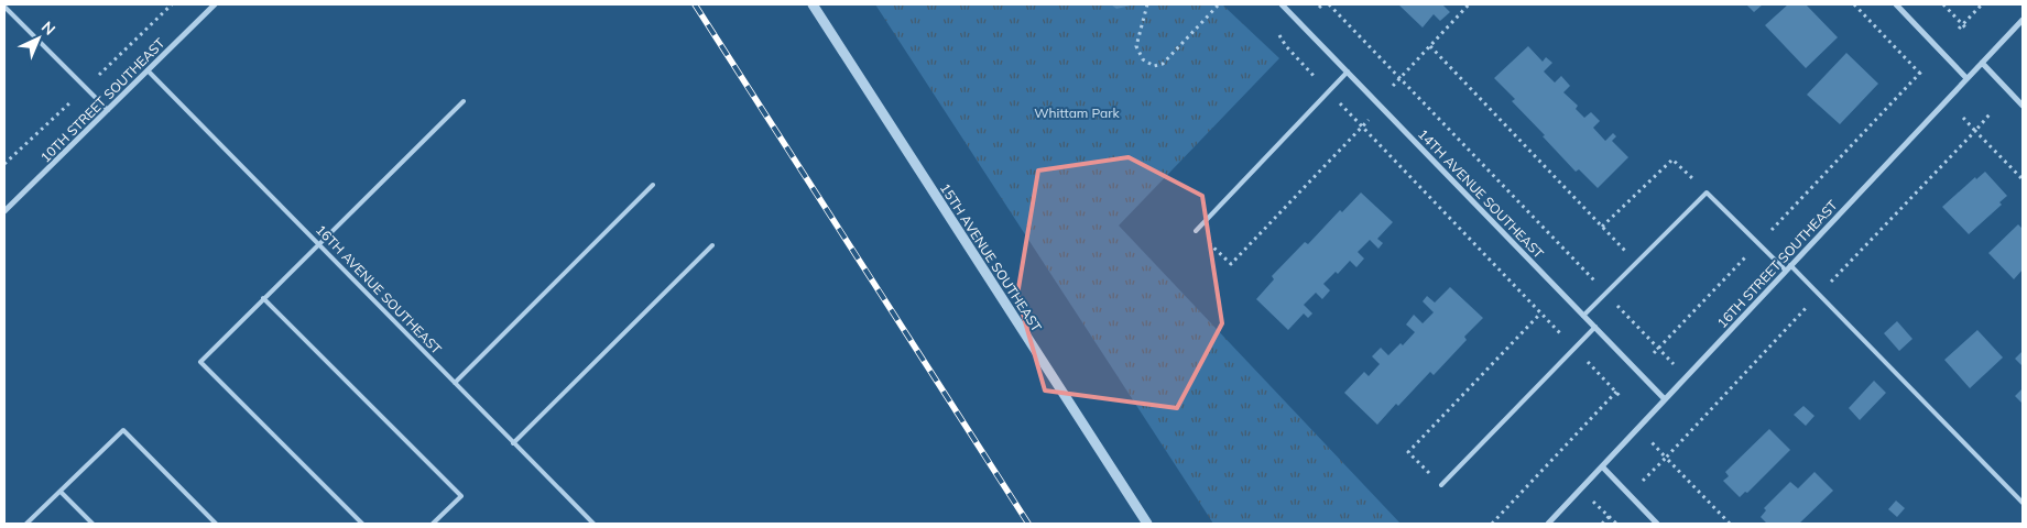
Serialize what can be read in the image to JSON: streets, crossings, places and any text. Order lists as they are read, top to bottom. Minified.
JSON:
{"streets":{"street":["10TH STREET SOUTHEAST","14TH AVENUE SOUTHEAST","15TH AVENUE SOUTHEAST","16TH STREET SOUTHEAST"],"lane":["16TH AVENUE SOUTHEAST"]},"crossings":[["10TH STREET SOUTHEAST","16TH AVENUE SOUTHEAST"],["14TH AVENUE SOUTHEAST","16TH STREET SOUTHEAST"]],"parks":["Whittam Park"],"north":"top right"}
